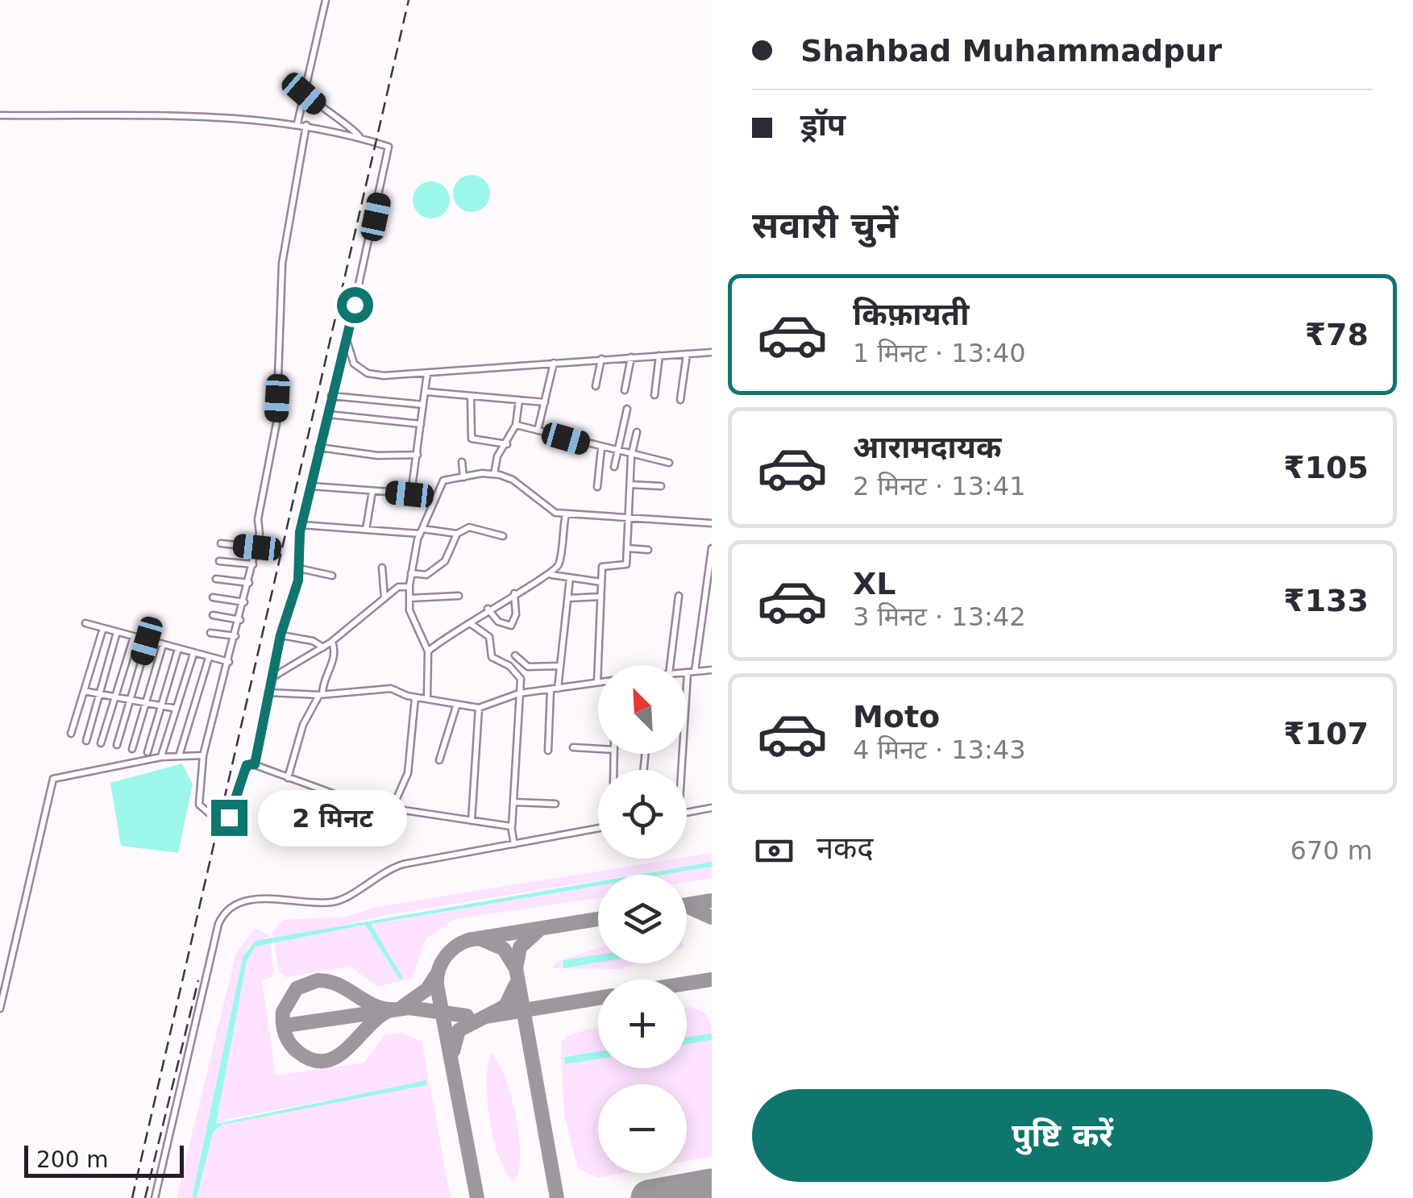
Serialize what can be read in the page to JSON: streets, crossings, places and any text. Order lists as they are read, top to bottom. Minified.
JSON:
{"scale_bar":"200 m","north":"top left","page":{"banner":["Shahbad Muhammadpur","ड्रॉप"],"heading":"सवारी चुनें","list":[{"name":"किफ़ायती","note":"1 मिनट · 13:40","value":"₹78"},{"name":"आरामदायक","note":"2 मिनट · 13:41","value":"₹105"},{"name":"XL","note":"3 मिनट · 13:42","value":"₹133"},{"name":"Moto","note":"4 मिनट · 13:43","value":"₹107"}],"map_buttons":["+","−"],"bubble":"2 मिनट","pay":["नकद","670 m"],"buttons":"पुष्टि करें","scale":"200 m"}}
